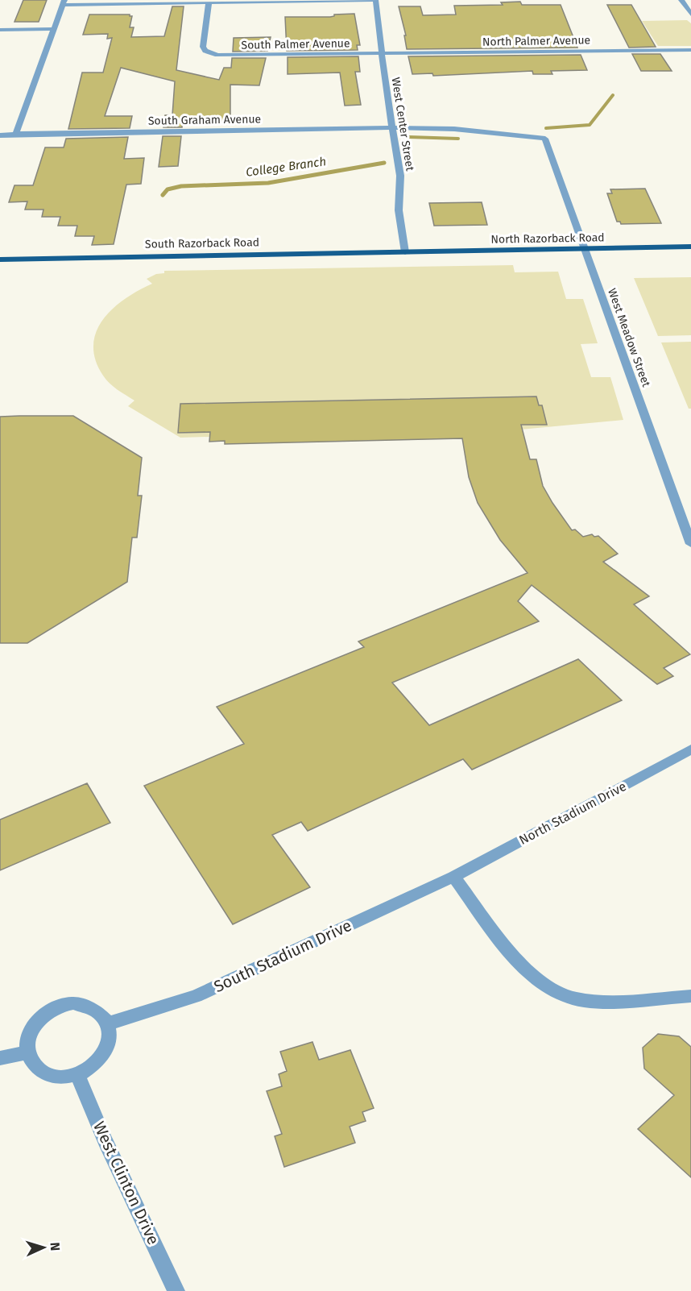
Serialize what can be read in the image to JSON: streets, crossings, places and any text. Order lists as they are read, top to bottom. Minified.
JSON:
{"streets":{"main road":["North Razorback Road","South Razorback Road"],"street":["North Palmer Avenue","South Palmer Avenue","South Graham Avenue","West Center Street","West Meadow Street","North Stadium Drive","South Stadium Drive","West Clinton Drive"]},"crossings":[["North Palmer Avenue","South Palmer Avenue"],["North Palmer Avenue","West Center Street"],["South Palmer Avenue","West Center Street"],["South Graham Avenue","West Center Street"],["South Graham Avenue","West Meadow Street"],["West Center Street","North Razorback Road"],["West Center Street","South Razorback Road"],["North Razorback Road","South Razorback Road"],["North Razorback Road","West Meadow Street"],["North Stadium Drive","South Stadium Drive"],["South Stadium Drive","West Clinton Drive"]],"water":["College Branch"],"north":"right"}
